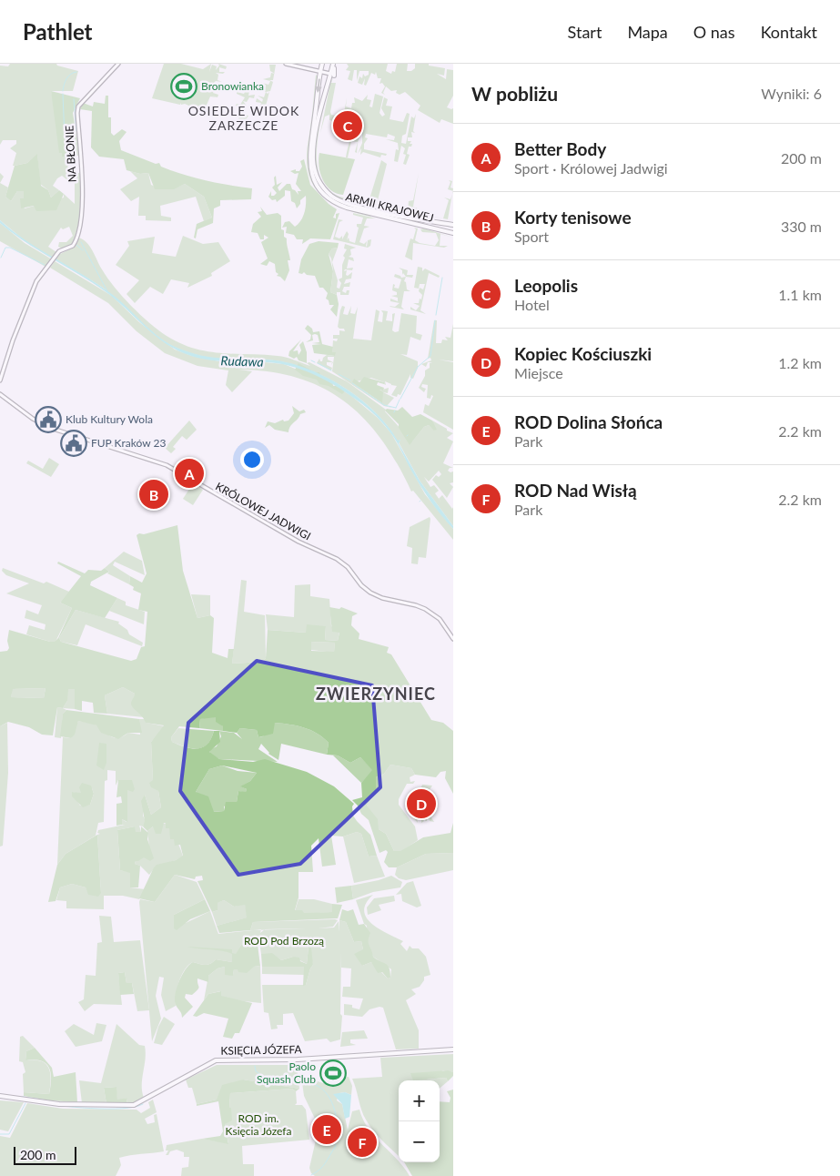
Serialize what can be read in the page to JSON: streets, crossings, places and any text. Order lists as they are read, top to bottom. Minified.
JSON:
{"streets":{"main road":["ARMII KRAJOWEJ","KSIĘCIA JÓZEFA"],"street":["NA BŁONIE","KRÓLOWEJ JADWIGI"]},"districts":["OSIEDLE WIDOK ZARZECZE","ZWIERZYNIEC"],"water":["Rudawa"],"parks":["ROD Pod Brzozą","ROD im. Księcia Józefa"],"places":{"sports":["Bronowianka","Paolo Squash Club"],"public building":["Klub Kultury Wola","FUP Kraków 23"]},"scale_bar":"200 m","page":{"header":"Pathlet","nav":["Start","Mapa","O nas","Kontakt"],"heading":["W pobliżu","Wyniki: 6"],"pins":["C","A","B","D","E","F"],"list":[{"mark":"A","name":"Better Body","note":"Sport · Królowej Jadwigi","value":"200 m"},{"mark":"B","name":"Korty tenisowe","note":"Sport","value":"330 m"},{"mark":"C","name":"Leopolis","note":"Hotel","value":"1.1 km"},{"mark":"D","name":"Kopiec Kościuszki","note":"Miejsce","value":"1.2 km"},{"mark":"E","name":"ROD Dolina Słońca","note":"Park","value":"2.2 km"},{"mark":"F","name":"ROD Nad Wisłą","note":"Park","value":"2.2 km"}],"map_buttons":["+","−"],"scale":"200 m"}}
